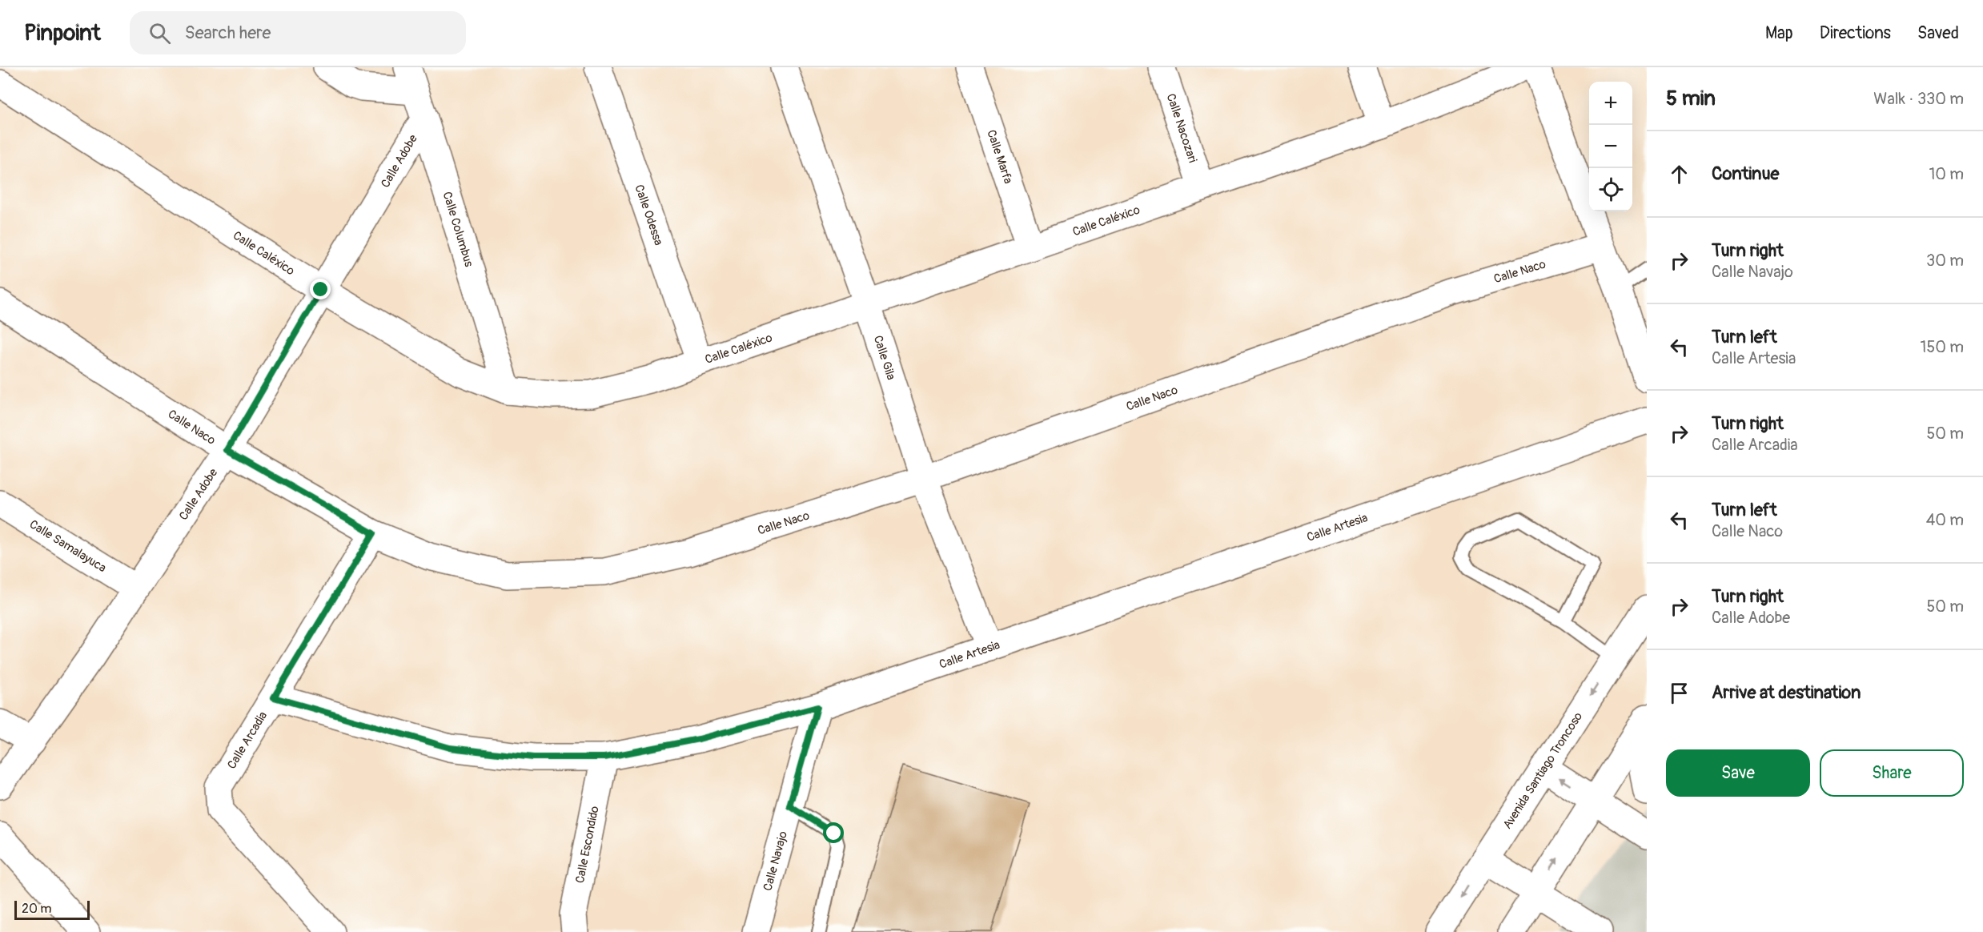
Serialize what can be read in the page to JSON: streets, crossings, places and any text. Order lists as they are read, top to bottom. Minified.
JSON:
{"streets":{"street":["Calle Nacozari","Calle Marfa","Calle Adobe","Calle Odessa","Calle Caléxico","Calle Columbus","Calle Naco","Calle Gila","Calle Artesia","Calle Samalayuca","Calle Arcadia","Avenida Santiago Troncoso","Calle Escondido","Calle Navajo"]},"crossings":[["Calle Nacozari","Calle Caléxico"],["Calle Marfa","Calle Caléxico"],["Calle Adobe","Calle Caléxico"],["Calle Adobe","Calle Columbus"],["Calle Adobe","Calle Naco"],["Calle Adobe","Calle Samalayuca"],["Calle Odessa","Calle Caléxico"],["Calle Caléxico","Calle Columbus"],["Calle Caléxico","Calle Gila"],["Calle Naco","Calle Gila"],["Calle Naco","Calle Arcadia"],["Calle Gila","Calle Artesia"],["Calle Artesia","Calle Arcadia"],["Calle Artesia","Calle Escondido"],["Calle Artesia","Calle Navajo"]],"scale_bar":"20 m","page":{"header":"Pinpoint","search":"Search here","nav":["Map","Directions","Saved"],"heading":["5 min","Walk · 330 m"],"map_buttons":["+","−"],"list":[["Continue","10 m"],["Turn right","Calle Navajo","30 m"],["Turn left","Calle Artesia","150 m"],["Turn right","Calle Arcadia","50 m"],["Turn left","Calle Naco","40 m"],["Turn right","Calle Adobe","50 m"],"Arrive at destination"],"buttons":["Save","Share"],"scale":"20 m"}}
